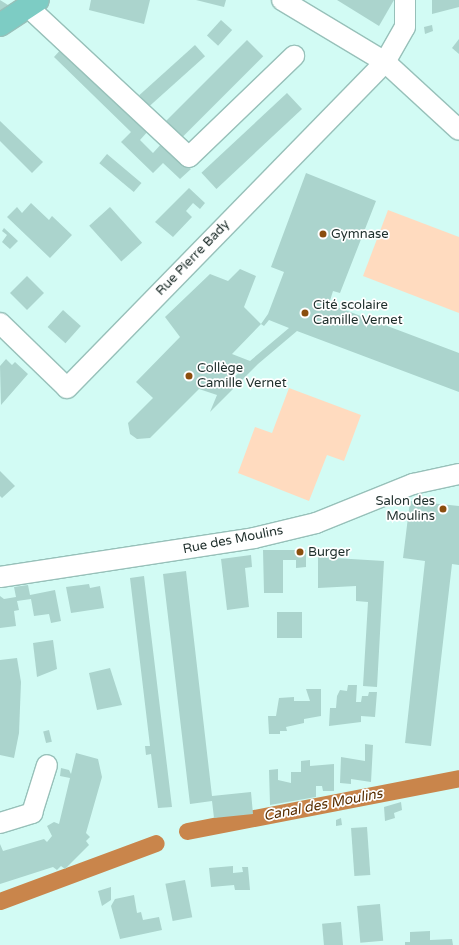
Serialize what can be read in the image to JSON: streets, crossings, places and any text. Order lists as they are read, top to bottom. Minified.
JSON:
{"streets":{"street":["Rue Pierre Bady","Rue des Moulins"]},"water":["Canal des Moulins"],"places":["Gymnase","Cité scolaire Camille Vernet","Collège Camille Vernet","Salon des Moulins","Burger"]}
